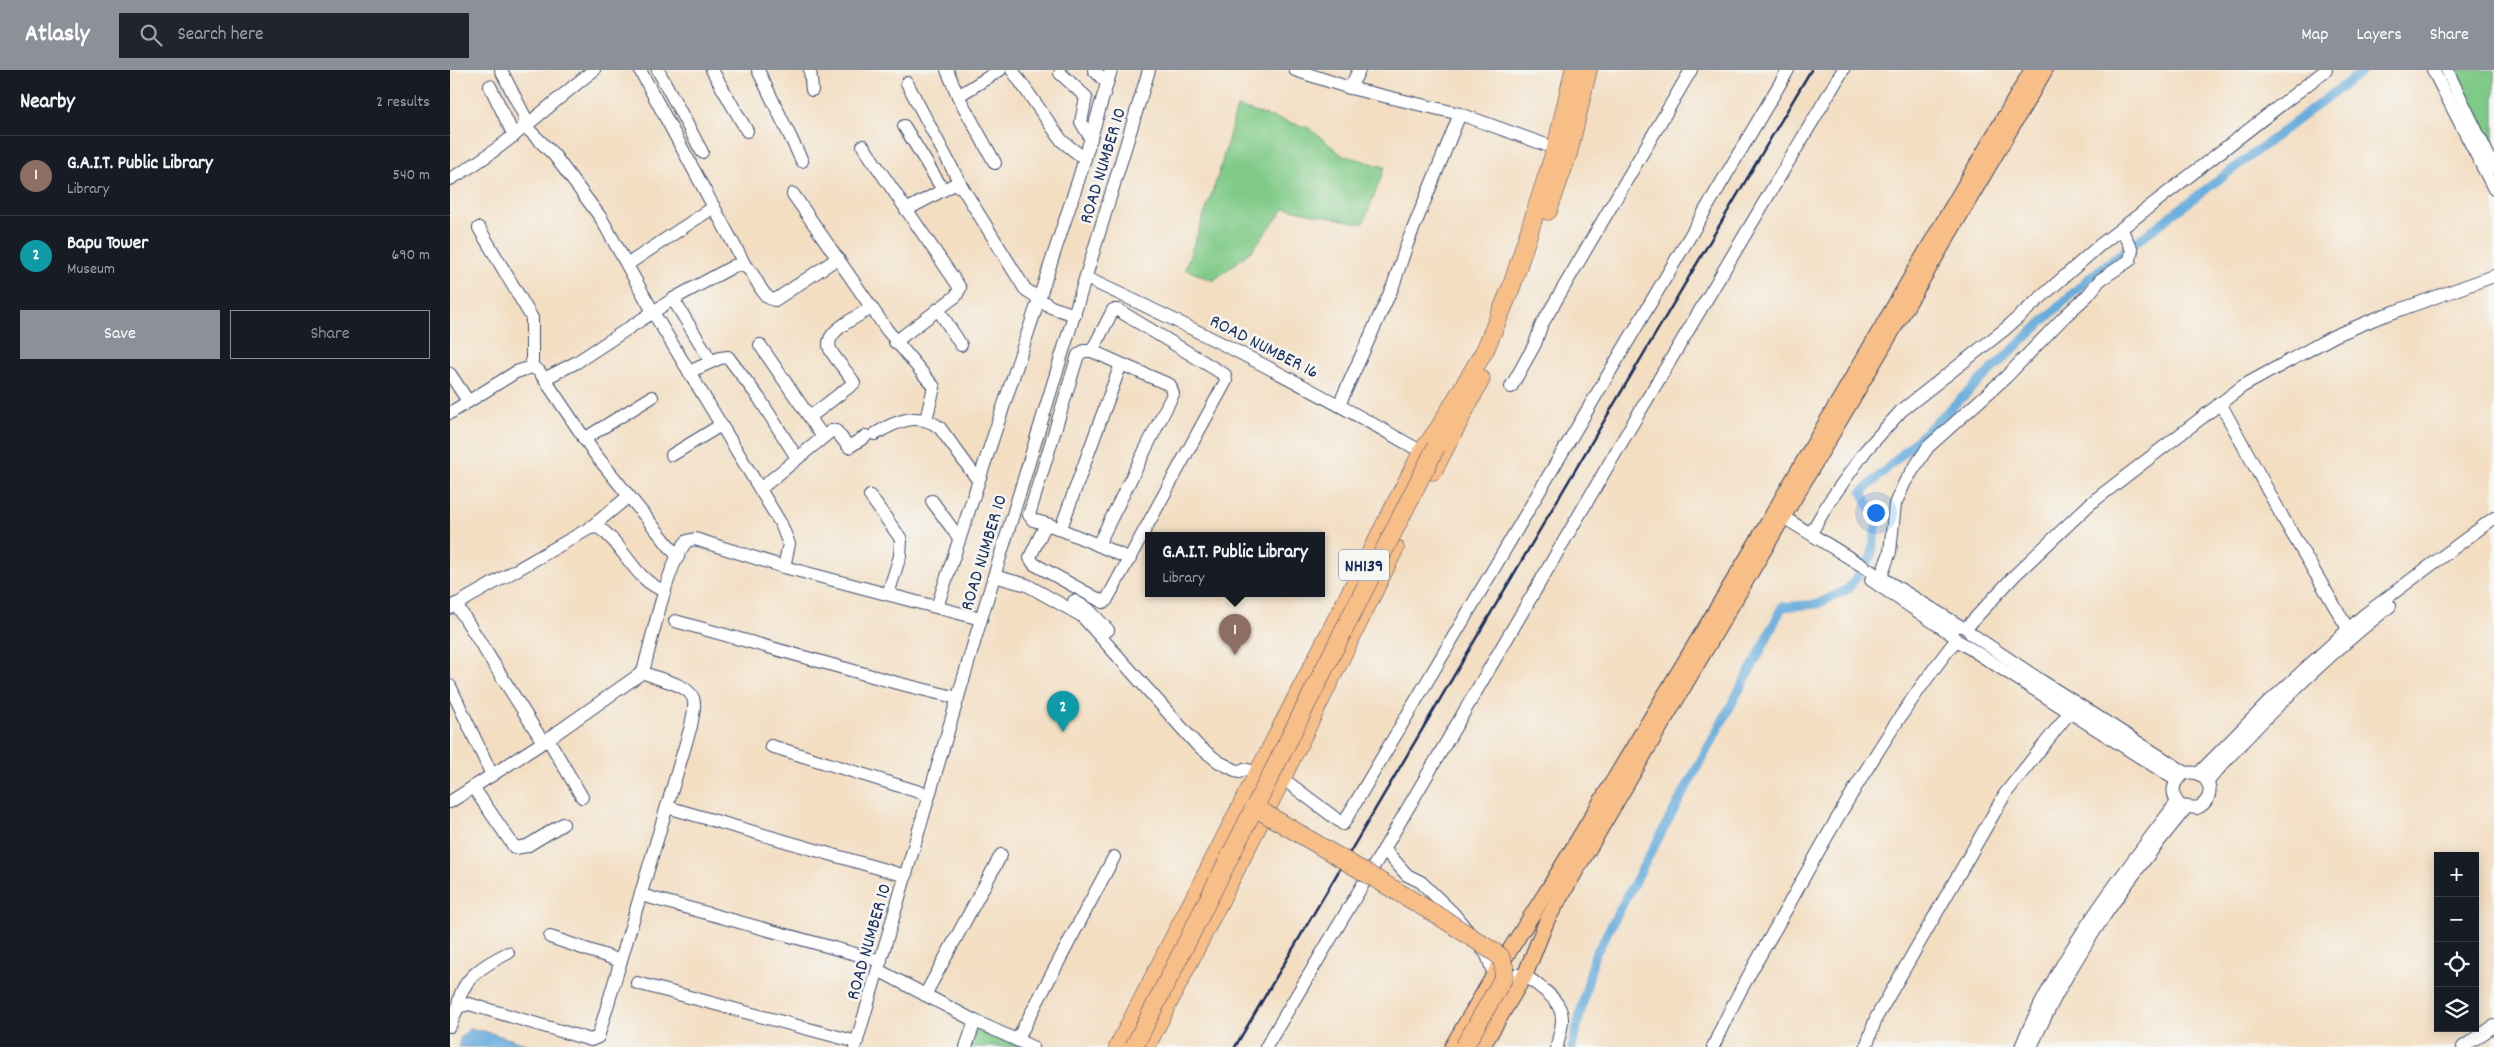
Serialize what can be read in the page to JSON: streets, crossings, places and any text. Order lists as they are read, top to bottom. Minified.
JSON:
{"streets":{"highway":["NH139"],"street":["ROAD NUMBER 10","ROAD NUMBER 16"]},"crossings":[["ROAD NUMBER 10","ROAD NUMBER 16"],["ROAD NUMBER 16","NH139"]],"page":{"header":"Atlasly","search":"Search here","nav":["Map","Layers","Share"],"heading":["Nearby","2 results"],"list":[{"mark":"1","name":"G.A.I.T. Public Library","note":"Library","value":"540 m"},{"mark":"2","name":"Bapu Tower","note":"Museum","value":"690 m"}],"buttons":["Save","Share"],"popup":["G.A.I.T. Public Library","Library"],"pins":["1","2"],"map_buttons":["+","−"]}}
